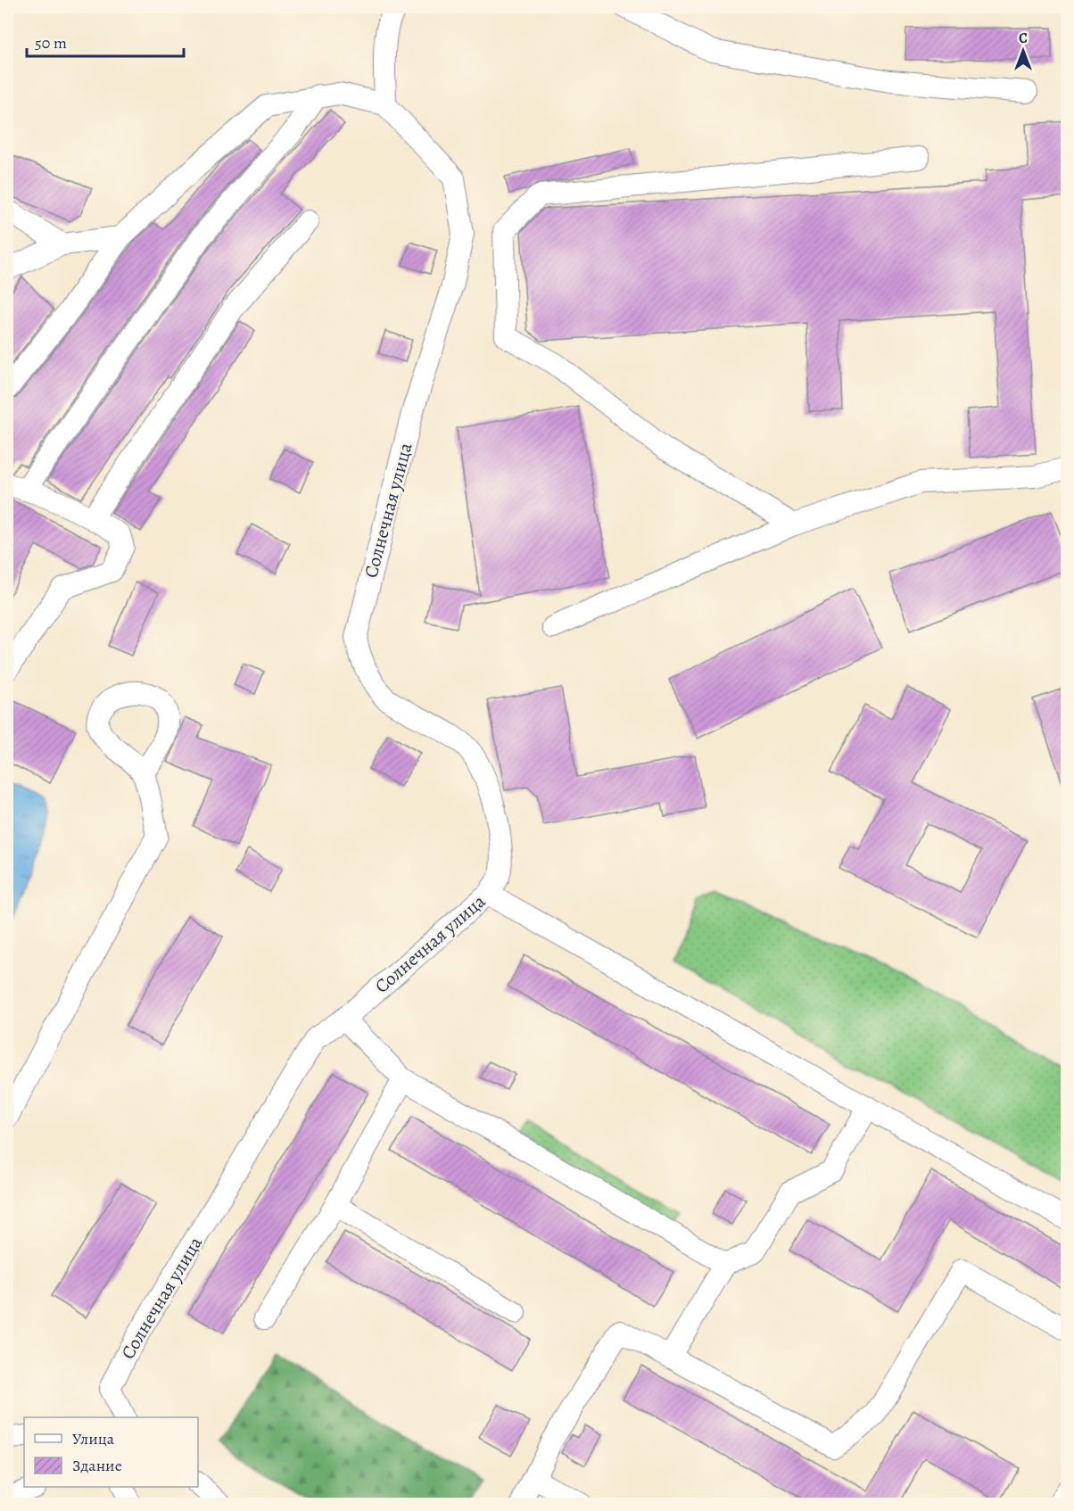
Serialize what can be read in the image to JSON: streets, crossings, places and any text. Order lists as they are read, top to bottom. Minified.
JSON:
{"streets":{"street":["Солнечная улица"]},"legend":["Улица","Здание"],"scale_bar":"50 m","north":"top"}
